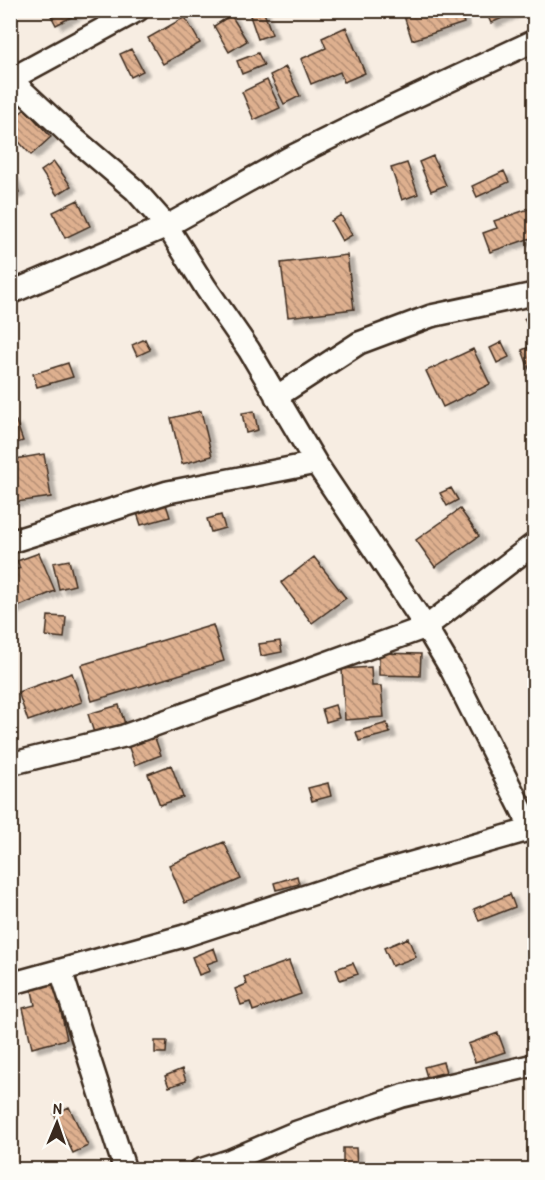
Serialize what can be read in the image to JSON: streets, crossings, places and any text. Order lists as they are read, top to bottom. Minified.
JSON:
{"north":"top"}
